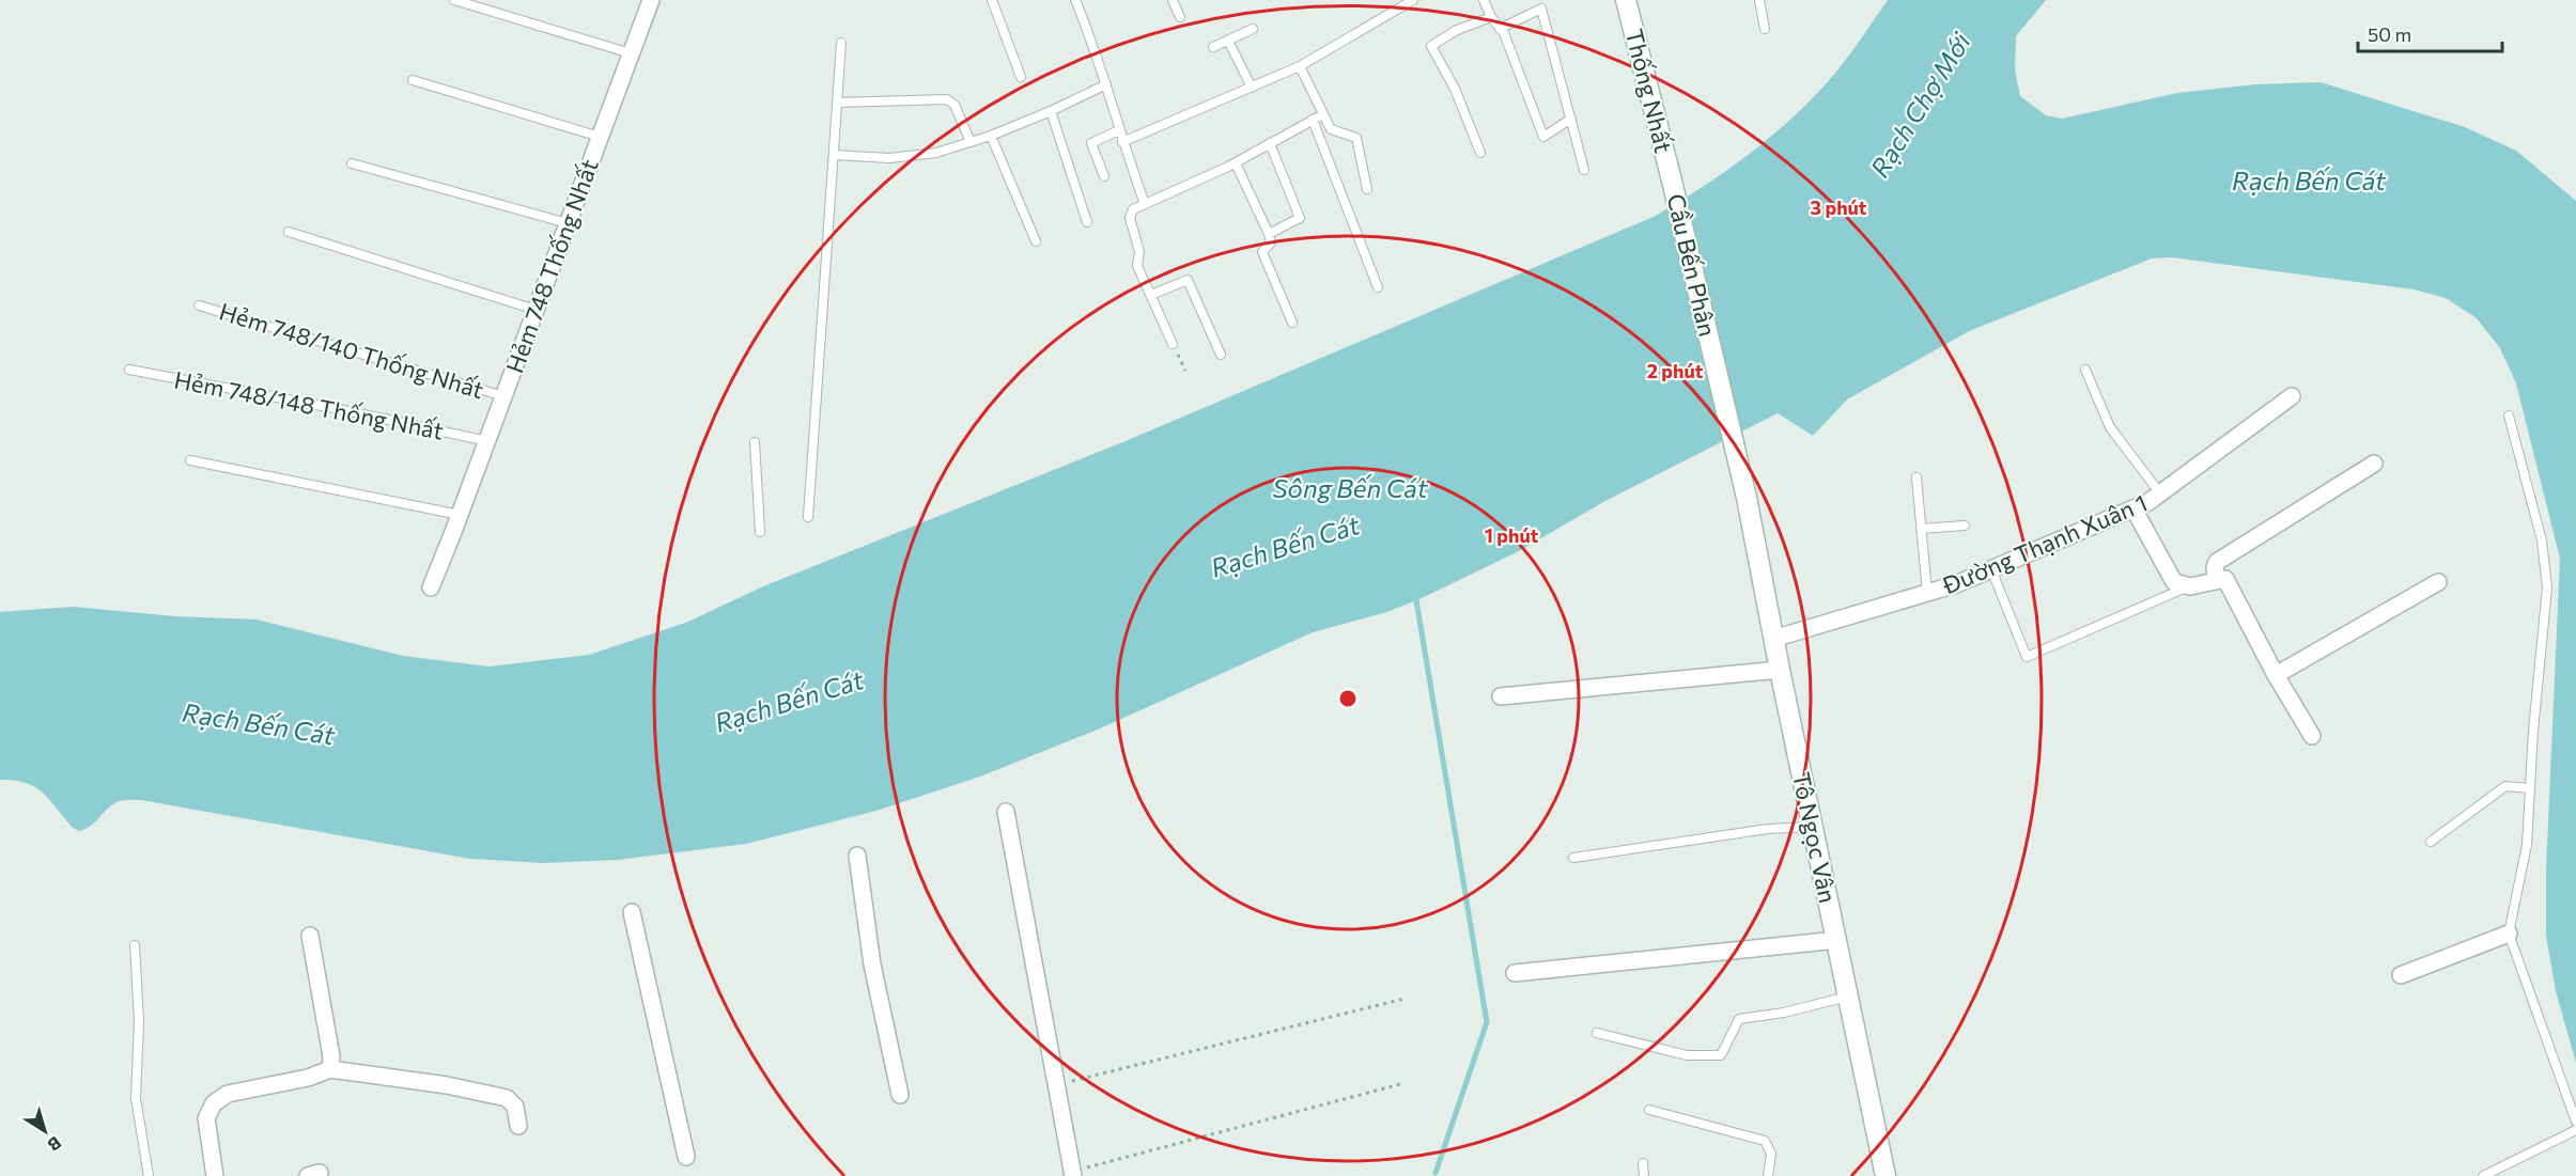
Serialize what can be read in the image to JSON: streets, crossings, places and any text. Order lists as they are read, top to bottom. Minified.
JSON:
{"streets":{"main road":["Thống Nhất","Cầu Bến Phân","Tô Ngọc Vân"],"street":["Hẻm 748 Thống Nhất","Đường Thạnh Xuân 1"],"lane":["Hẻm 748/140 Thống Nhất","Hẻm 748/148 Thống Nhất"]},"crossings":[["Thống Nhất","Cầu Bến Phân"],["Cầu Bến Phân","Tô Ngọc Vân"],["Hẻm 748 Thống Nhất","Hẻm 748/140 Thống Nhất"],["Hẻm 748 Thống Nhất","Hẻm 748/148 Thống Nhất"],["Đường Thạnh Xuân 1","Tô Ngọc Vân"]],"water":["Rạch Chợ Mới","Rạch Bến Cát","Sông Bến Cát"],"scale_bar":"50 m","north":"bottom right","rings":["3 phút","2 phút","1 phút"]}
